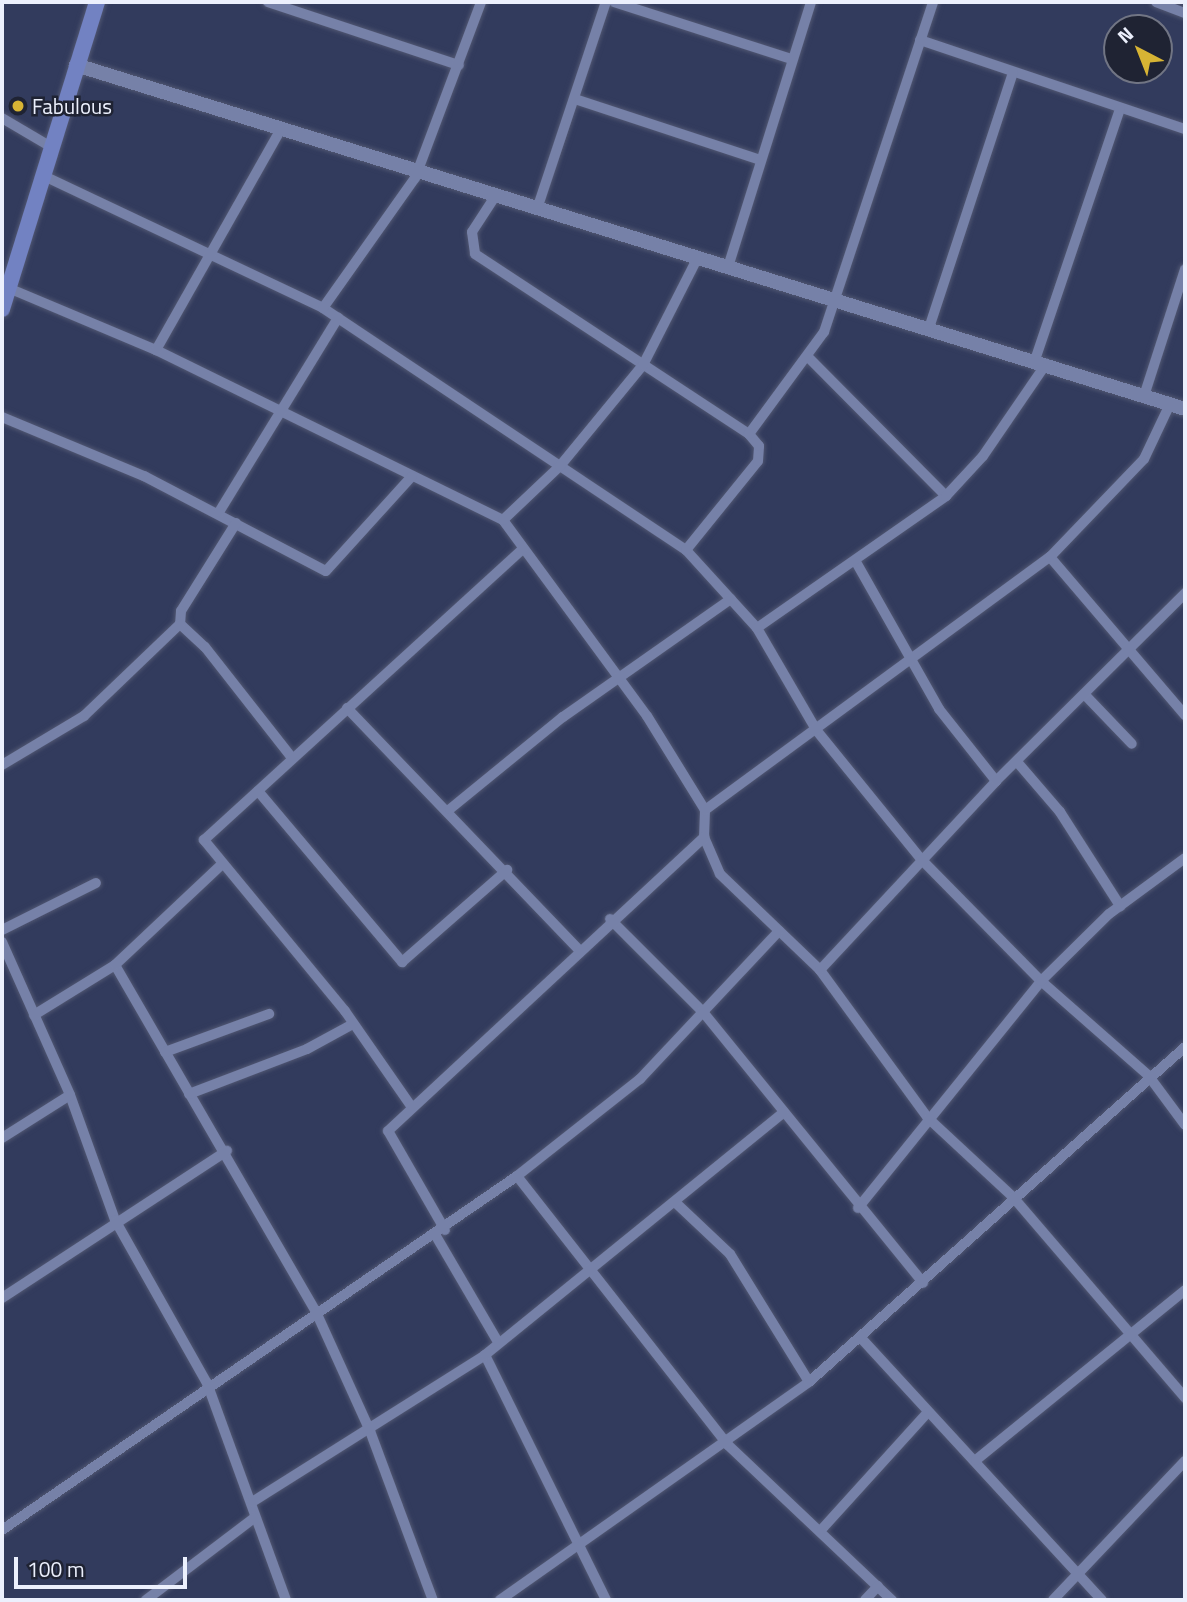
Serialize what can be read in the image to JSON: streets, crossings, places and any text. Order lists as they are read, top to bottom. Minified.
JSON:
{"places":["Fabulous"],"scale_bar":"100 m","north":"top left"}
